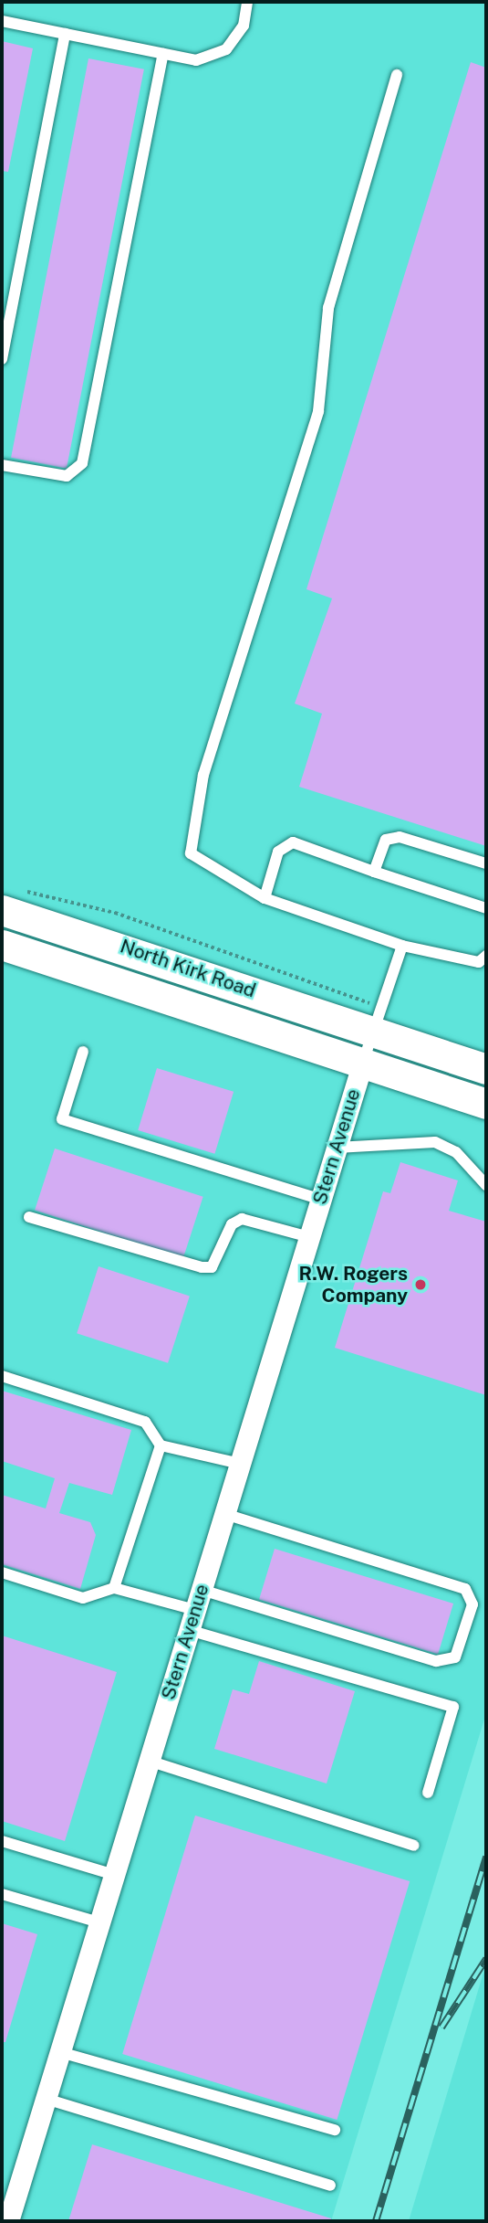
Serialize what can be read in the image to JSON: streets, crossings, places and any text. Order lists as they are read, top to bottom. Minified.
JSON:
{"streets":{"main road":["North Kirk Road"],"street":["Stern Avenue"]},"crossings":[["North Kirk Road","Stern Avenue"]],"places":["R.W. Rogers Company"]}
